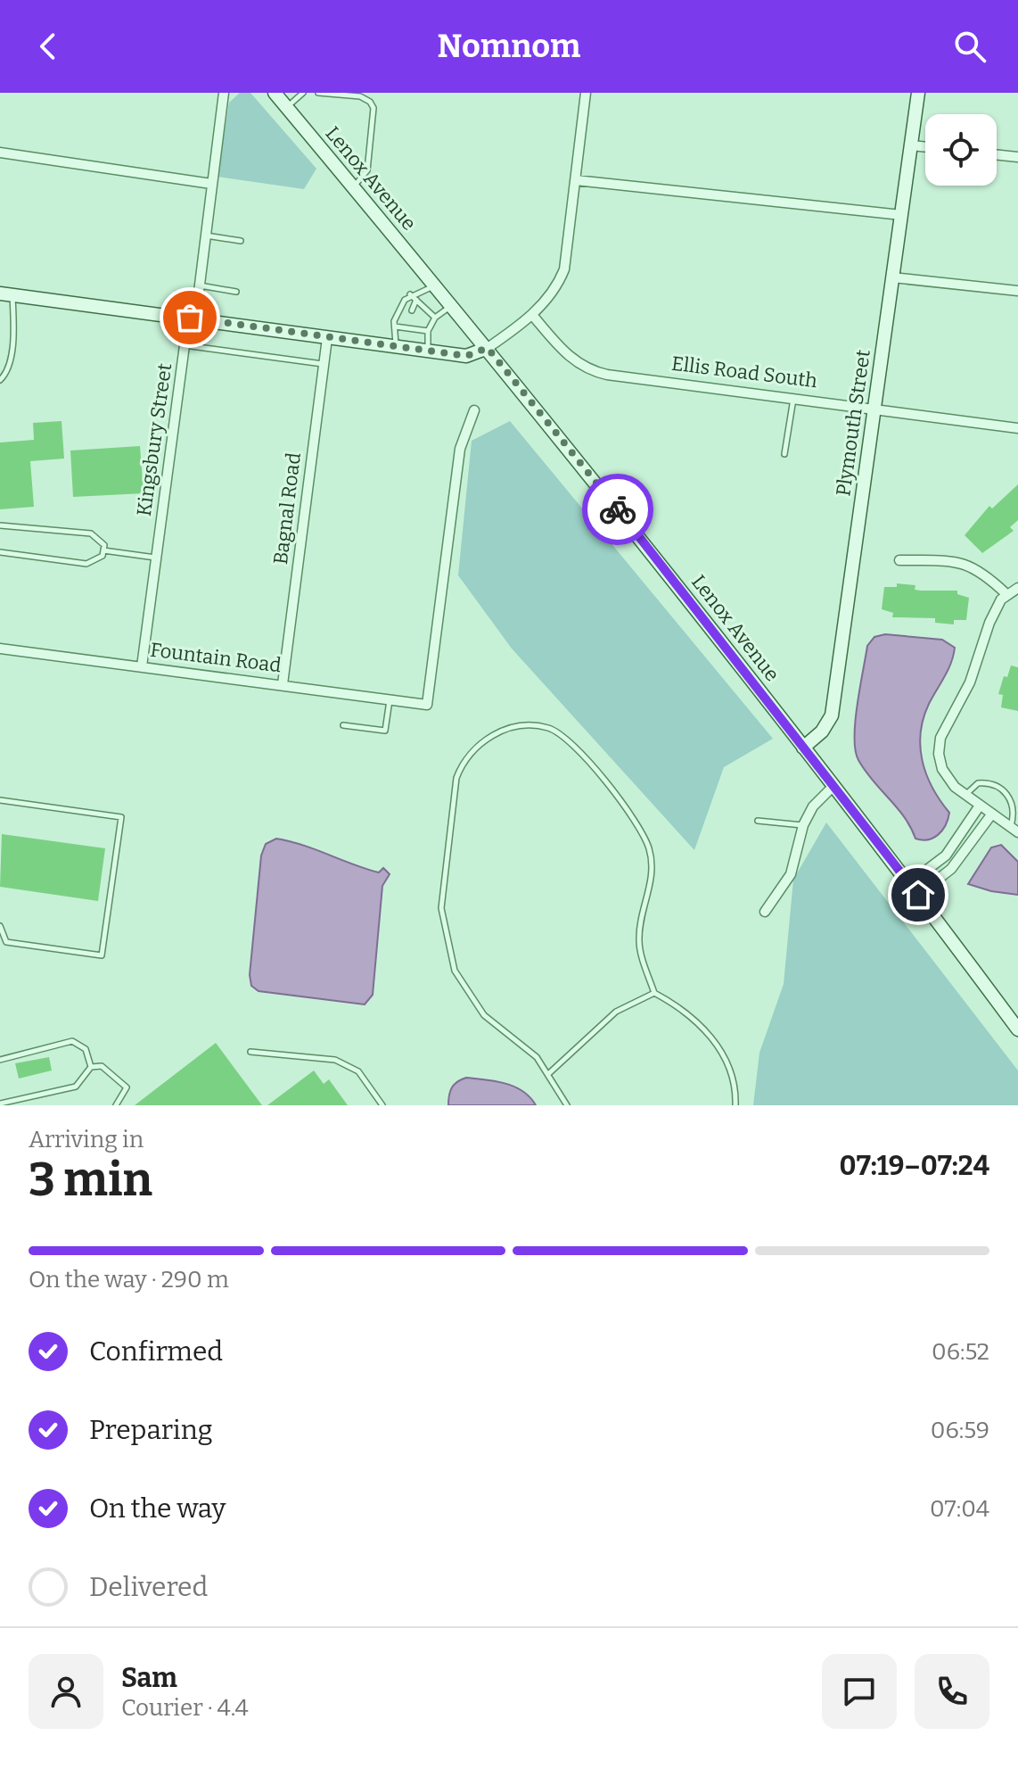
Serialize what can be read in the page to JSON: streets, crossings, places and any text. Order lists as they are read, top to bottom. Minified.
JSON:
{"streets":{"main road":["Lenox Avenue","Plymouth Street"],"street":["Ellis Road South","Kingsbury Street","Bagnal Road","Fountain Road"]},"crossings":[["Lenox Avenue","Plymouth Street"],["Ellis Road South","Plymouth Street"],["Kingsbury Street","Fountain Road"],["Bagnal Road","Fountain Road"]],"page":{"header":"Nomnom","heading":["3 min","Arriving in","07:19–07:24"],"panel":["Sam","Courier · 4.4"],"bar":"On the way · 290 m","list":[["Confirmed","06:52"],["Preparing","06:59"],["On the way","07:04"],"Delivered"]}}
